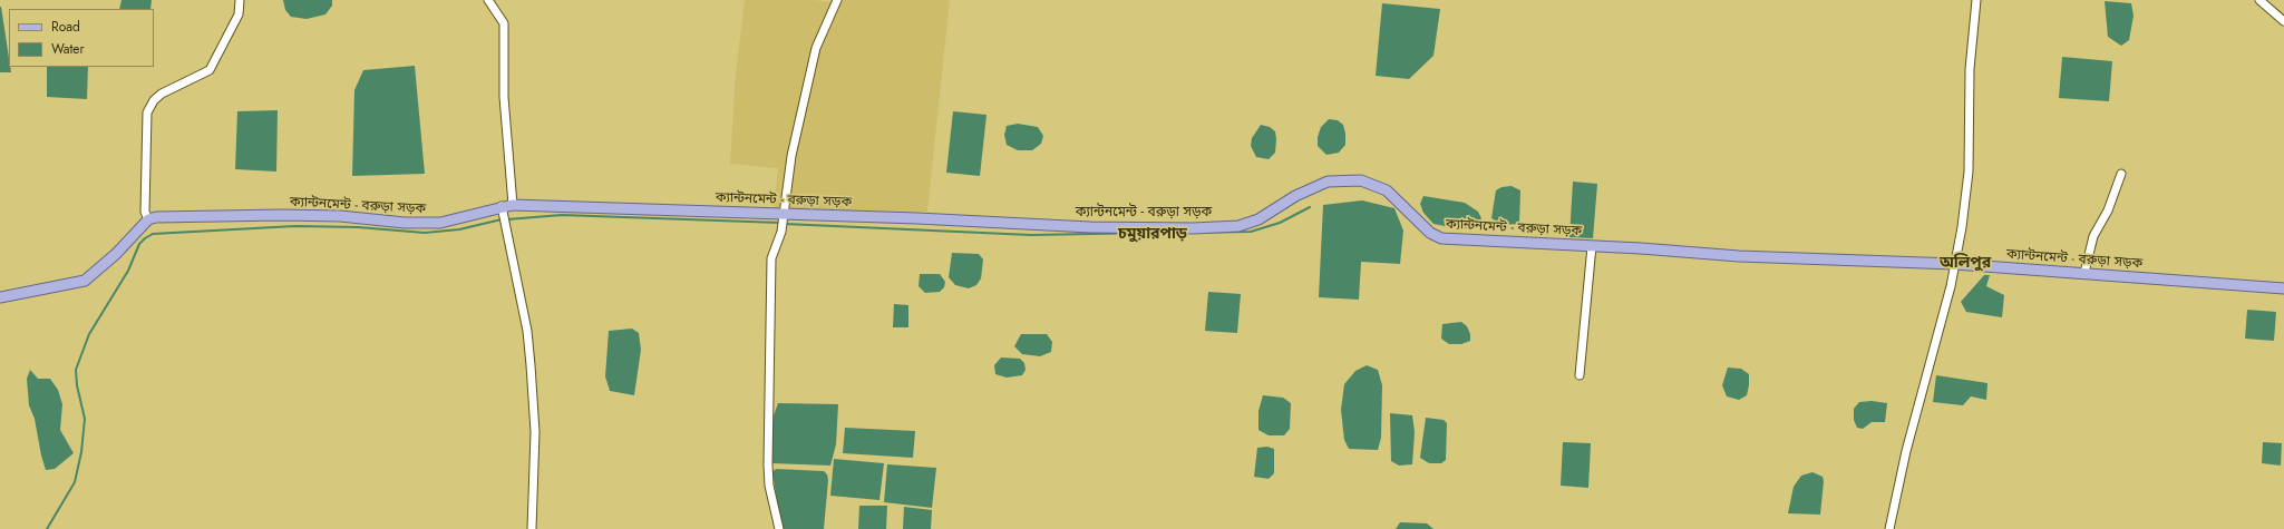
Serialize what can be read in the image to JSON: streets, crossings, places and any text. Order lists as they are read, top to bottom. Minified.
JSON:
{"streets":{"main road":["ক্যান্টনমেন্ট - বরুড়া সড়ক"]},"districts":["চমুয়ারপাড়","অলিপুর"],"legend":["Road","Water"]}
